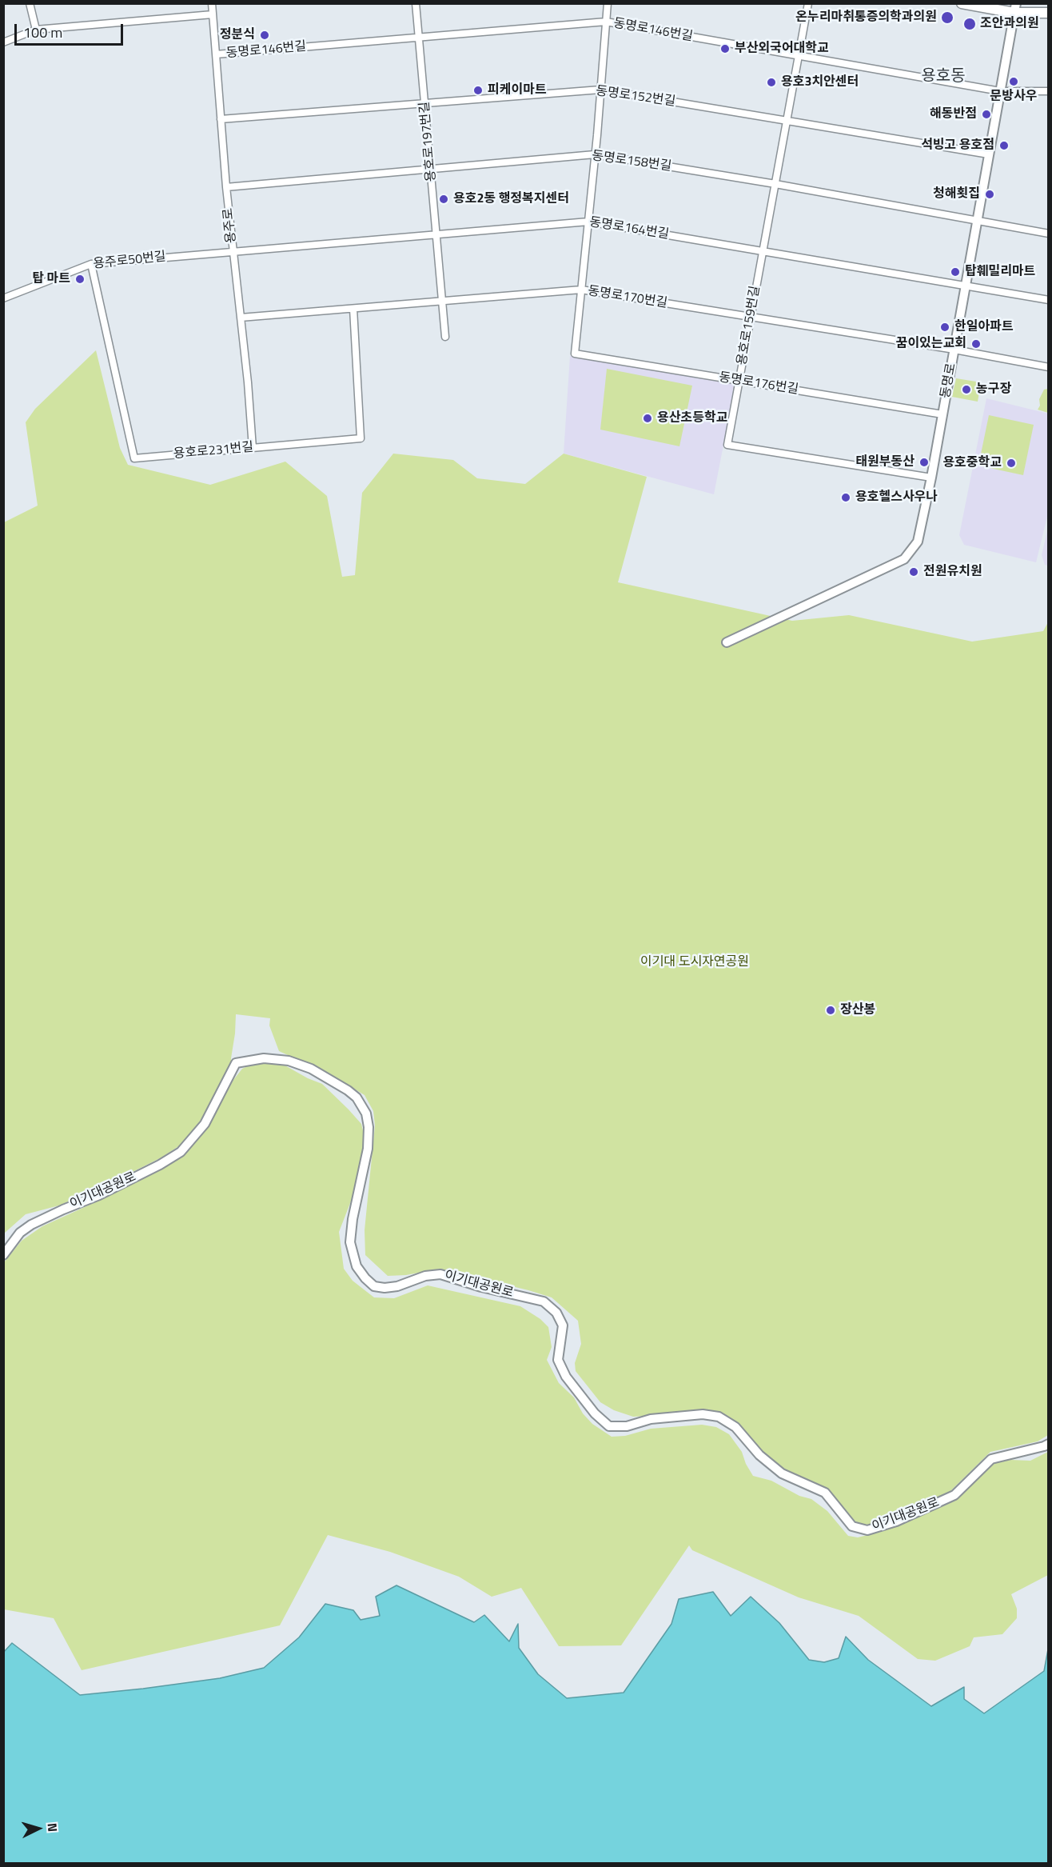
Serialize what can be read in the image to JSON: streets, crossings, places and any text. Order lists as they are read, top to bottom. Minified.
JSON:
{"streets":{"street":["동명로146번길","동명로152번길","용호로197번길","동명로158번길","용주로","동명로164번길","용주로50번길","동명로170번길","용호로159번길","동명로","동명로176번길","용호로231번길","이기대공원로"]},"crossings":[["동명로146번길","용호로197번길"],["동명로146번길","용주로"],["동명로146번길","용호로159번길"],["동명로146번길","동명로"],["동명로152번길","용호로197번길"],["동명로152번길","용주로"],["동명로152번길","용호로159번길"],["동명로152번길","동명로"],["용호로197번길","동명로158번길"],["용호로197번길","동명로164번길"],["용호로197번길","동명로170번길"],["동명로158번길","용주로"],["동명로158번길","용호로159번길"],["동명로158번길","동명로"],["용주로","동명로164번길"],["용주로","용주로50번길"],["용주로","동명로170번길"],["용주로","용호로231번길"],["동명로164번길","용주로50번길"],["동명로164번길","용호로159번길"],["동명로164번길","동명로"],["용주로50번길","용호로231번길"],["동명로170번길","용호로159번길"],["동명로170번길","동명로"],["동명로170번길","동명로176번길"],["동명로170번길","용호로231번길"],["용호로159번길","동명로"],["용호로159번길","동명로176번길"],["동명로","동명로176번길"]],"districts":["용호동"],"parks":["이기대 도시자연공원"],"places":["온누리마취통증의학과의원","조안과의원","정분식","부산외국어대학교","문방사우","용호3치안센터","피케이마트","해동반점","석빙고 용호점","청해횟집","용호2동 행정복지센터","탑훼밀리마트","탑 마트","한일아파트","꿈이있는교회","농구장","용산초등학교","태원부동산","용호중학교","용호헬스사우나","전원유치원","장산봉"],"scale_bar":"100 m","north":"right"}
